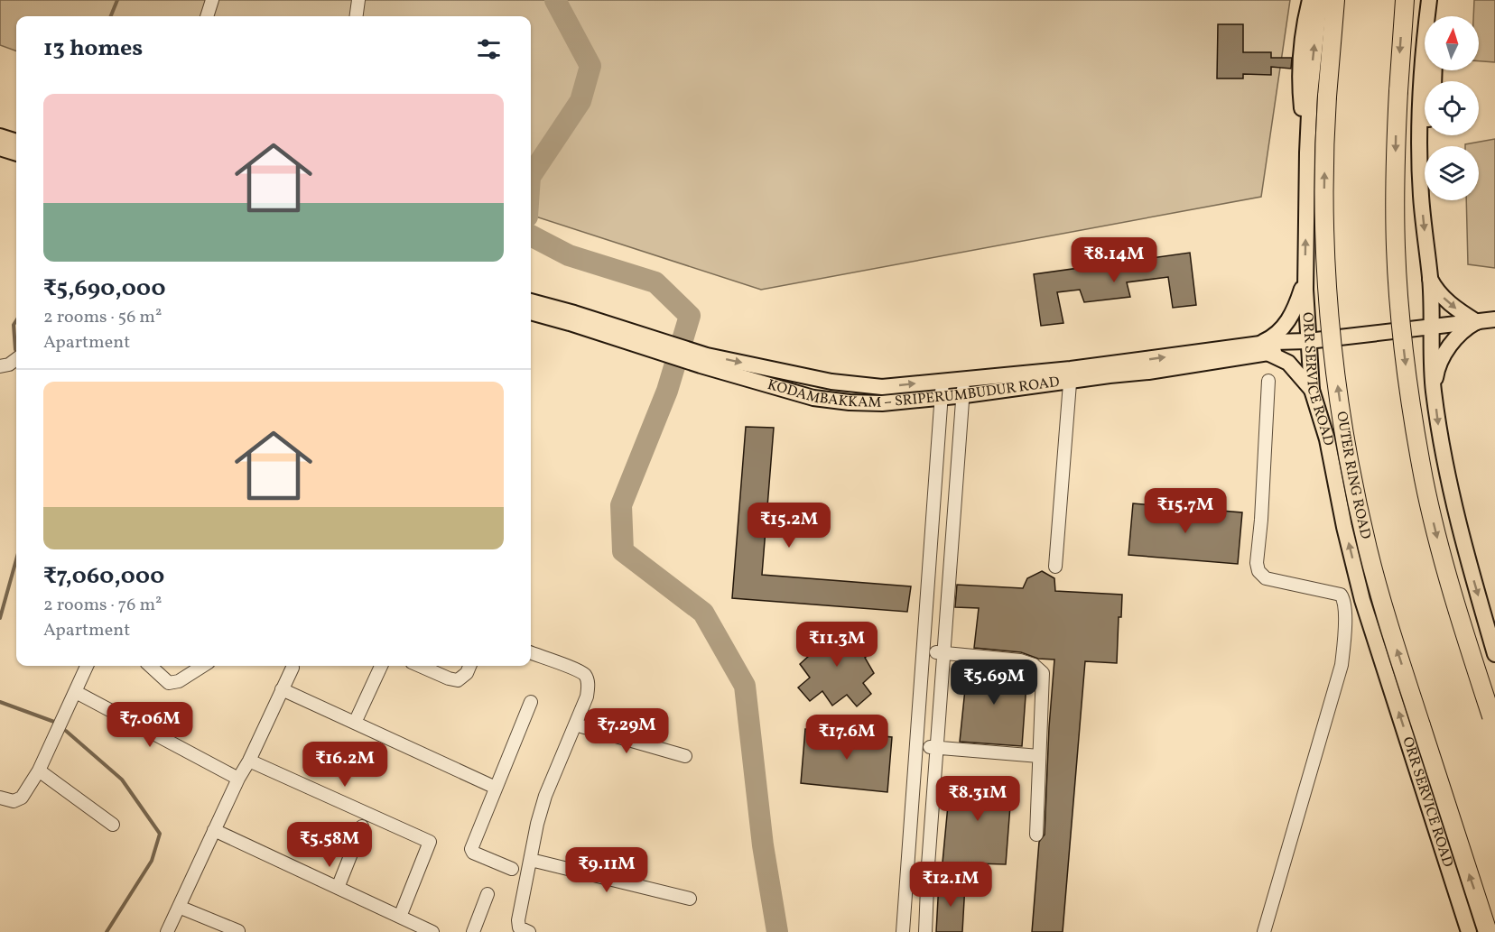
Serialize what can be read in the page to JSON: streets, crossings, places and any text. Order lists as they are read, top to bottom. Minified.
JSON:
{"streets":{"highway":["OUTER RING ROAD"],"main road":["ORR SERVICE ROAD","KODAMBAKKAM – SRIPERUMBUDUR ROAD"]},"crossings":[["ORR SERVICE ROAD","KODAMBAKKAM – SRIPERUMBUDUR ROAD"]],"north":"top","page":{"heading":"13 homes","list":[{"name":"₹5,690,000","note":"2 rooms · 56 m² · Apartment"},{"name":"₹7,060,000","note":"2 rooms · 76 m² · Apartment"}],"price":["₹8.14M","₹15.7M","₹15.2M","₹11.3M","₹5.69M","₹7.06M","₹7.29M","₹17.6M","₹16.2M","₹8.31M","₹5.58M","₹9.11M","₹12.1M"]}}
